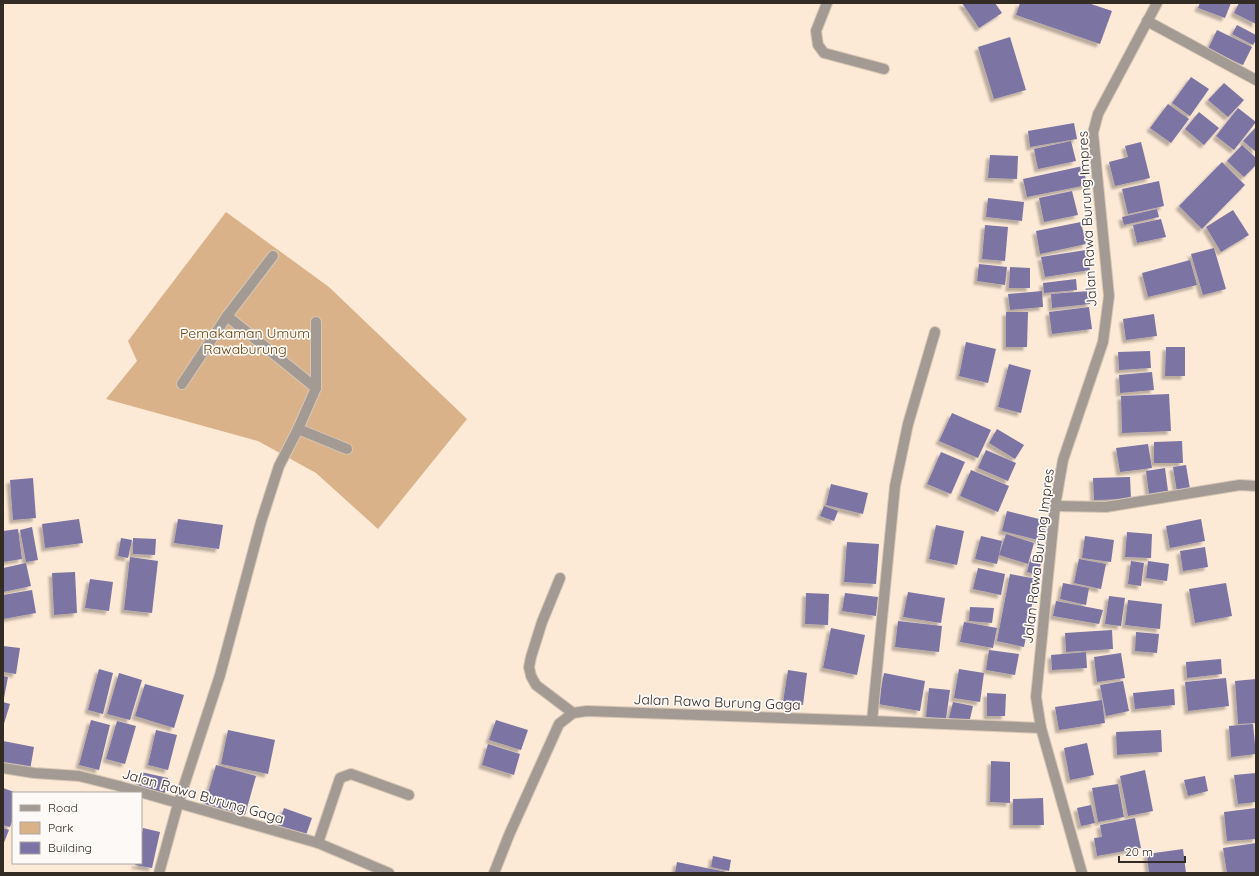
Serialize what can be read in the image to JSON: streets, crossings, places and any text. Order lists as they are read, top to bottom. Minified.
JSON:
{"streets":{"street":["Jalan Rawa Burung Impres","Jalan Rawa Burung Gaga"]},"crossings":[["Jalan Rawa Burung Impres","Jalan Rawa Burung Gaga"]],"parks":["Pemakaman Umum Rawaburung"],"legend":["Road","Park","Building"],"scale_bar":"20 m"}
